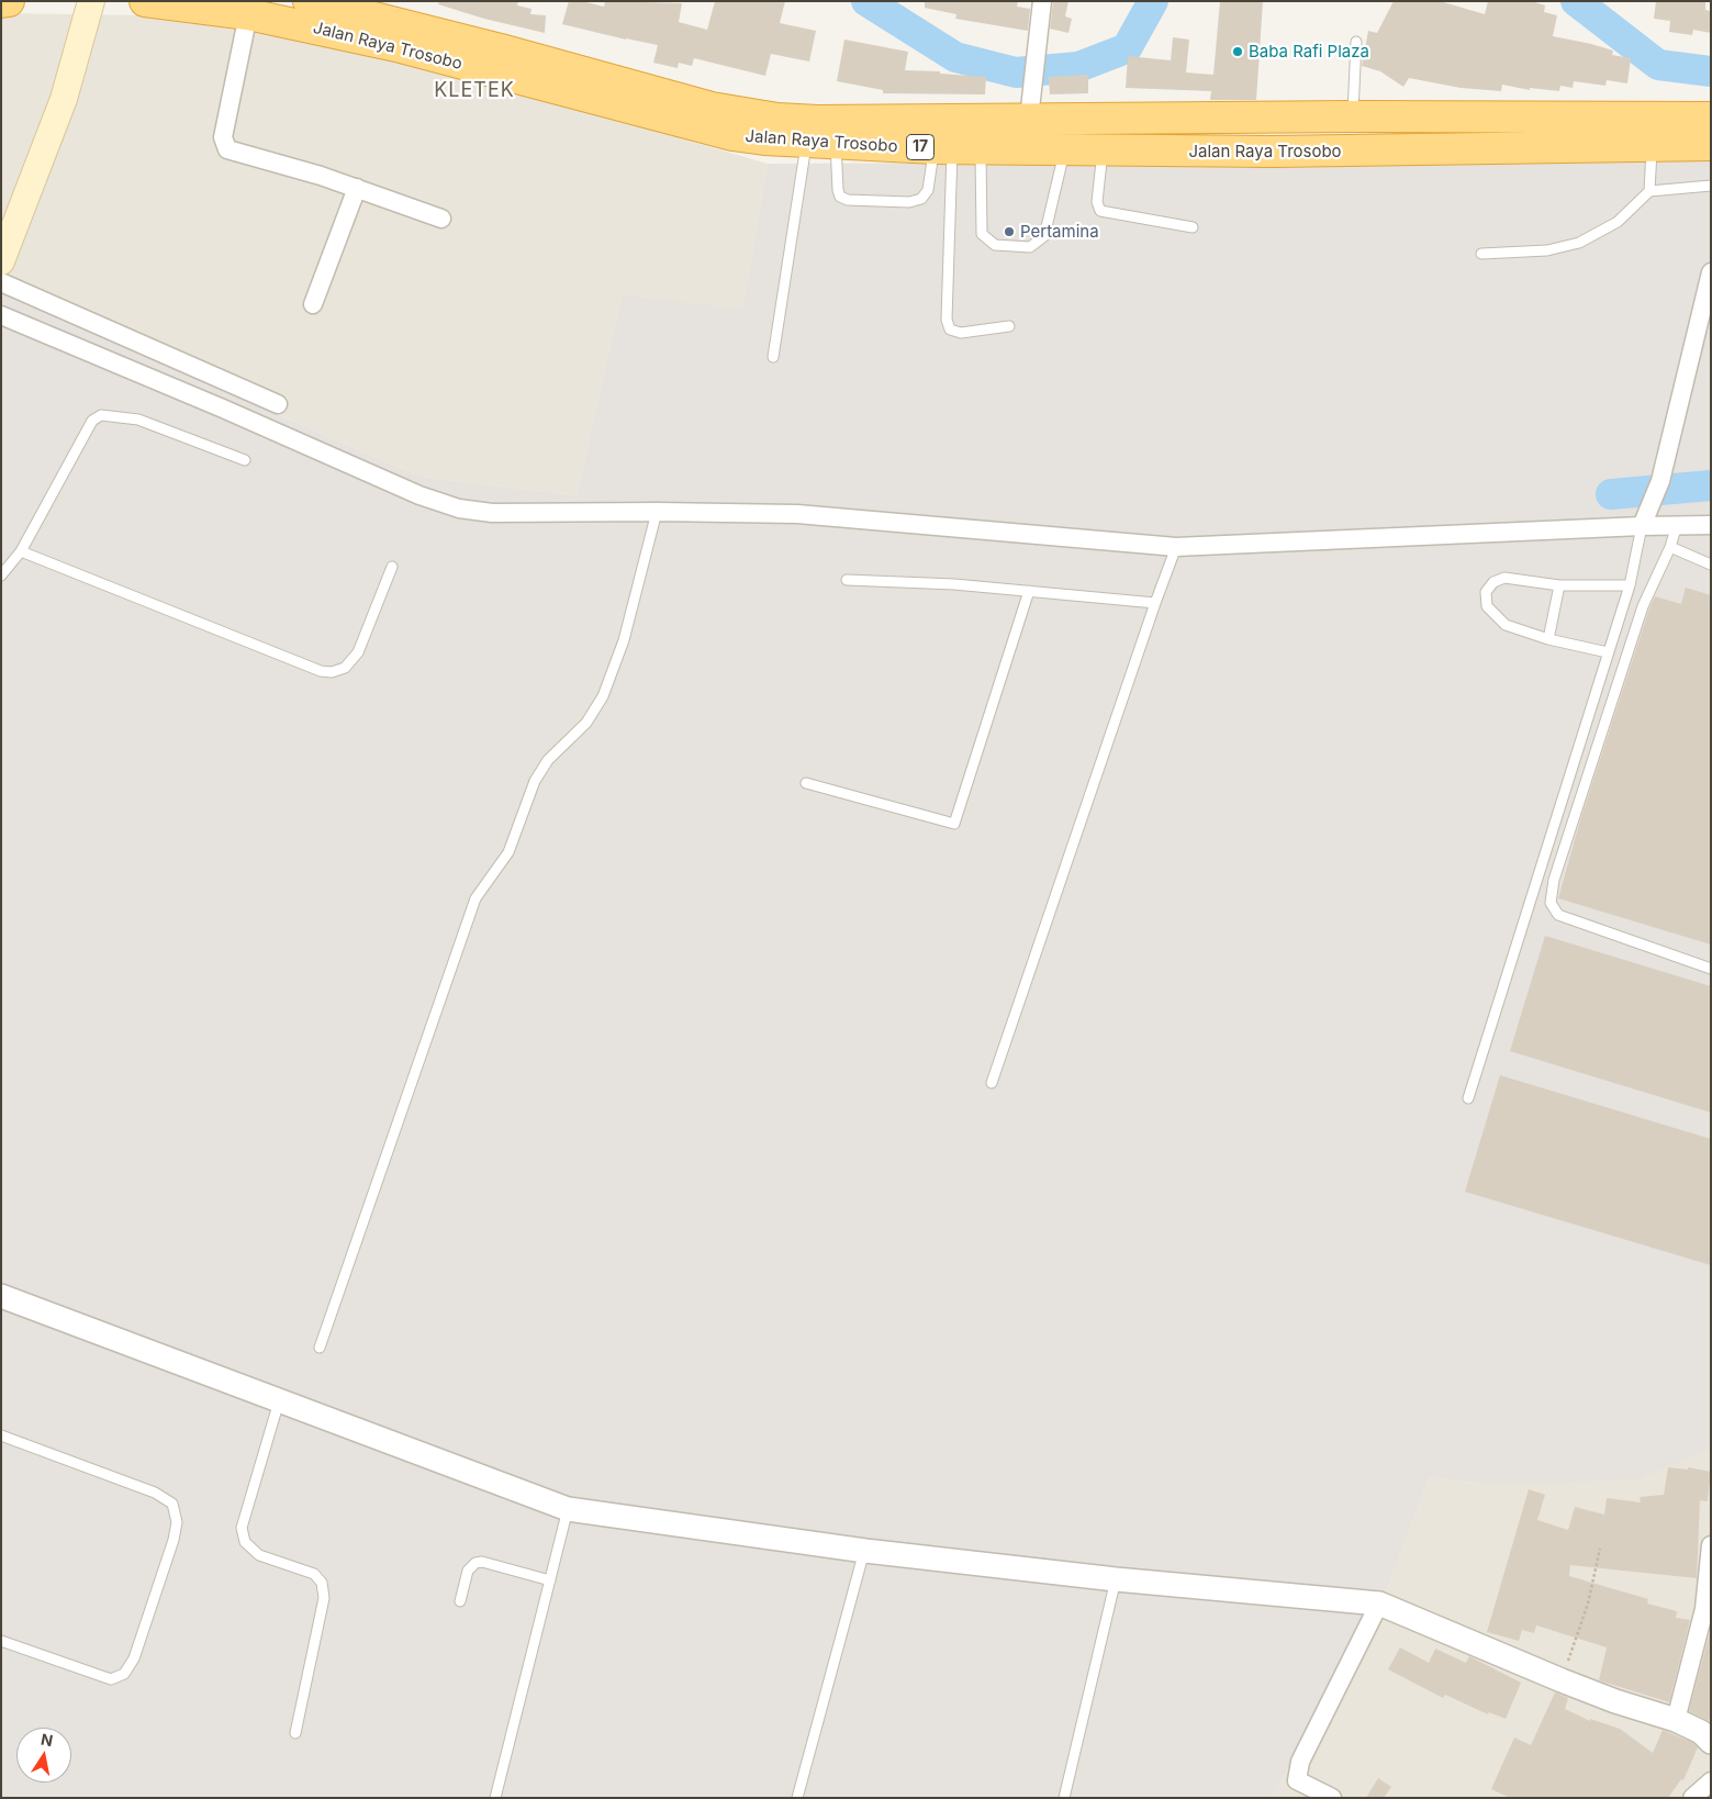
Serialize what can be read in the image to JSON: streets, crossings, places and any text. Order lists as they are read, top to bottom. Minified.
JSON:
{"streets":{"highway":["Jalan Raya Trosobo","17"]},"districts":["KLETEK"],"places":["Baba Rafi Plaza","Pertamina"],"north":"top"}
